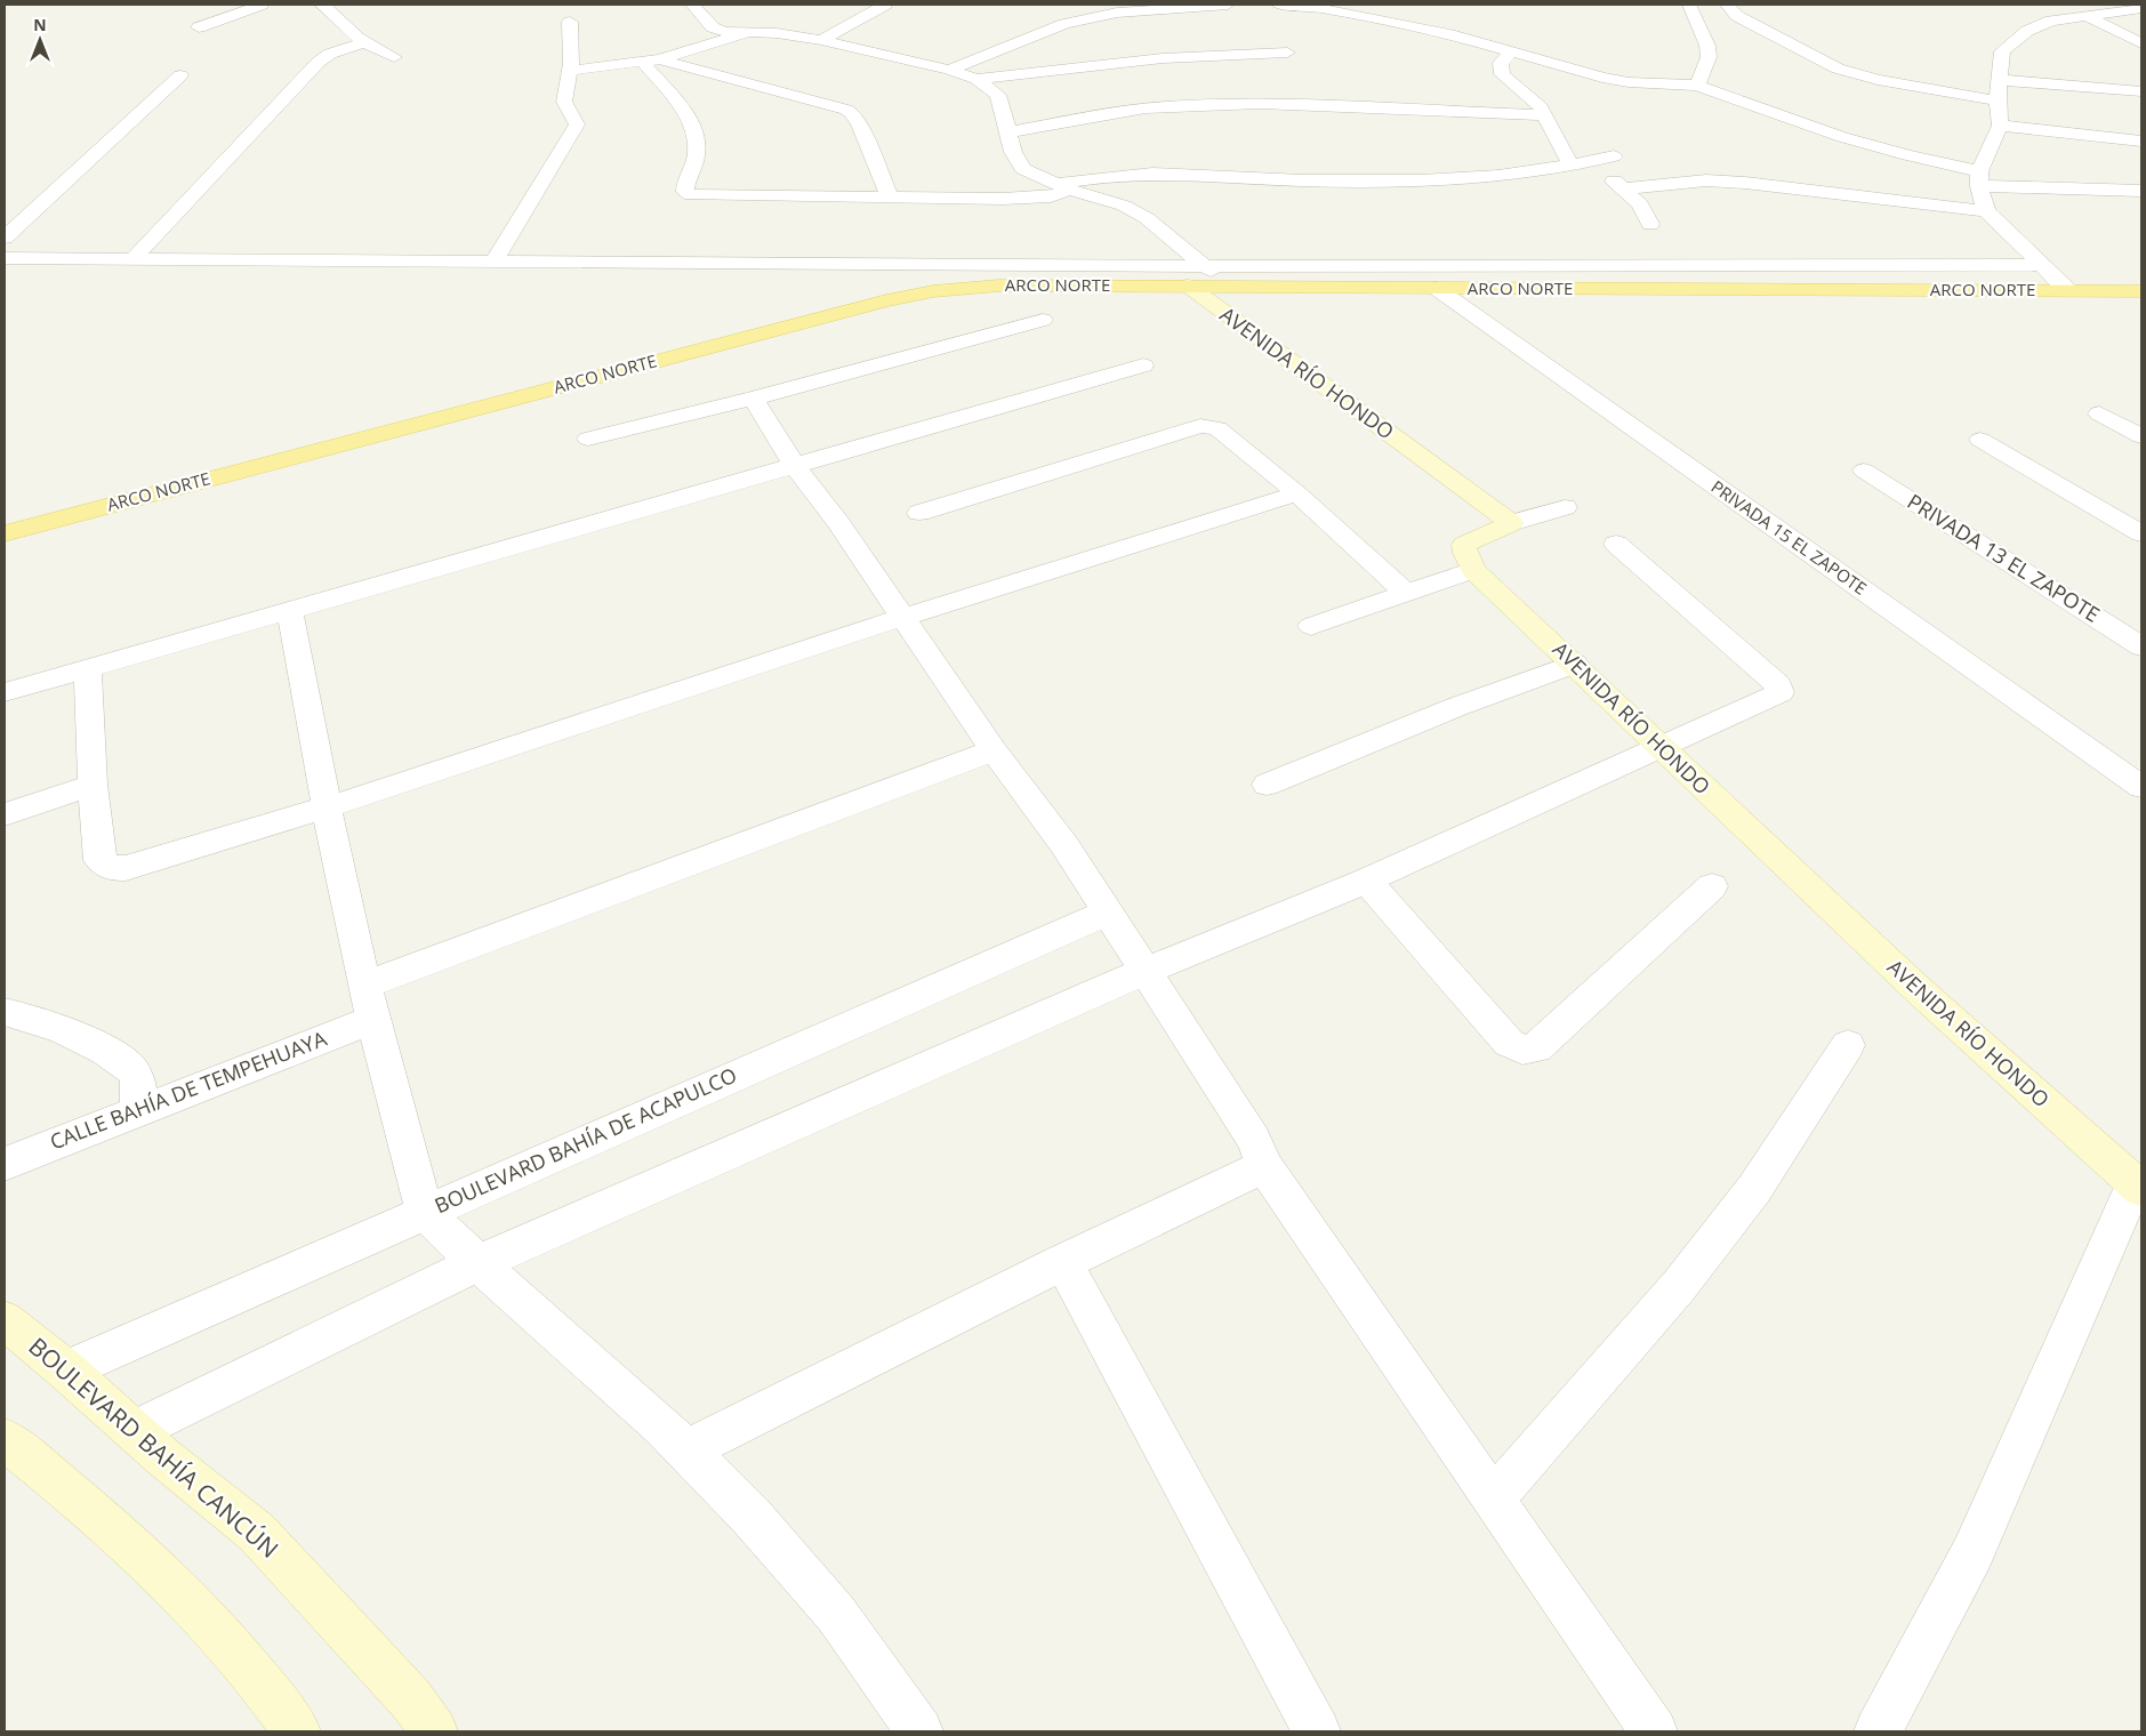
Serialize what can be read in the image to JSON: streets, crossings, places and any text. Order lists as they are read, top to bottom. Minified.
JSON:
{"streets":{"main road":["ARCO NORTE","AVENIDA RÍO HONDO","BOULEVARD BAHÍA CANCÚN"],"street":["PRIVADA 15 EL ZAPOTE","PRIVADA 13 EL ZAPOTE","CALLE BAHÍA DE TEMPEHUAYA","BOULEVARD BAHÍA DE ACAPULCO"]},"crossings":[["ARCO NORTE","AVENIDA RÍO HONDO"],["ARCO NORTE","PRIVADA 15 EL ZAPOTE"],["BOULEVARD BAHÍA DE ACAPULCO","BOULEVARD BAHÍA CANCÚN"]],"north":"top"}
